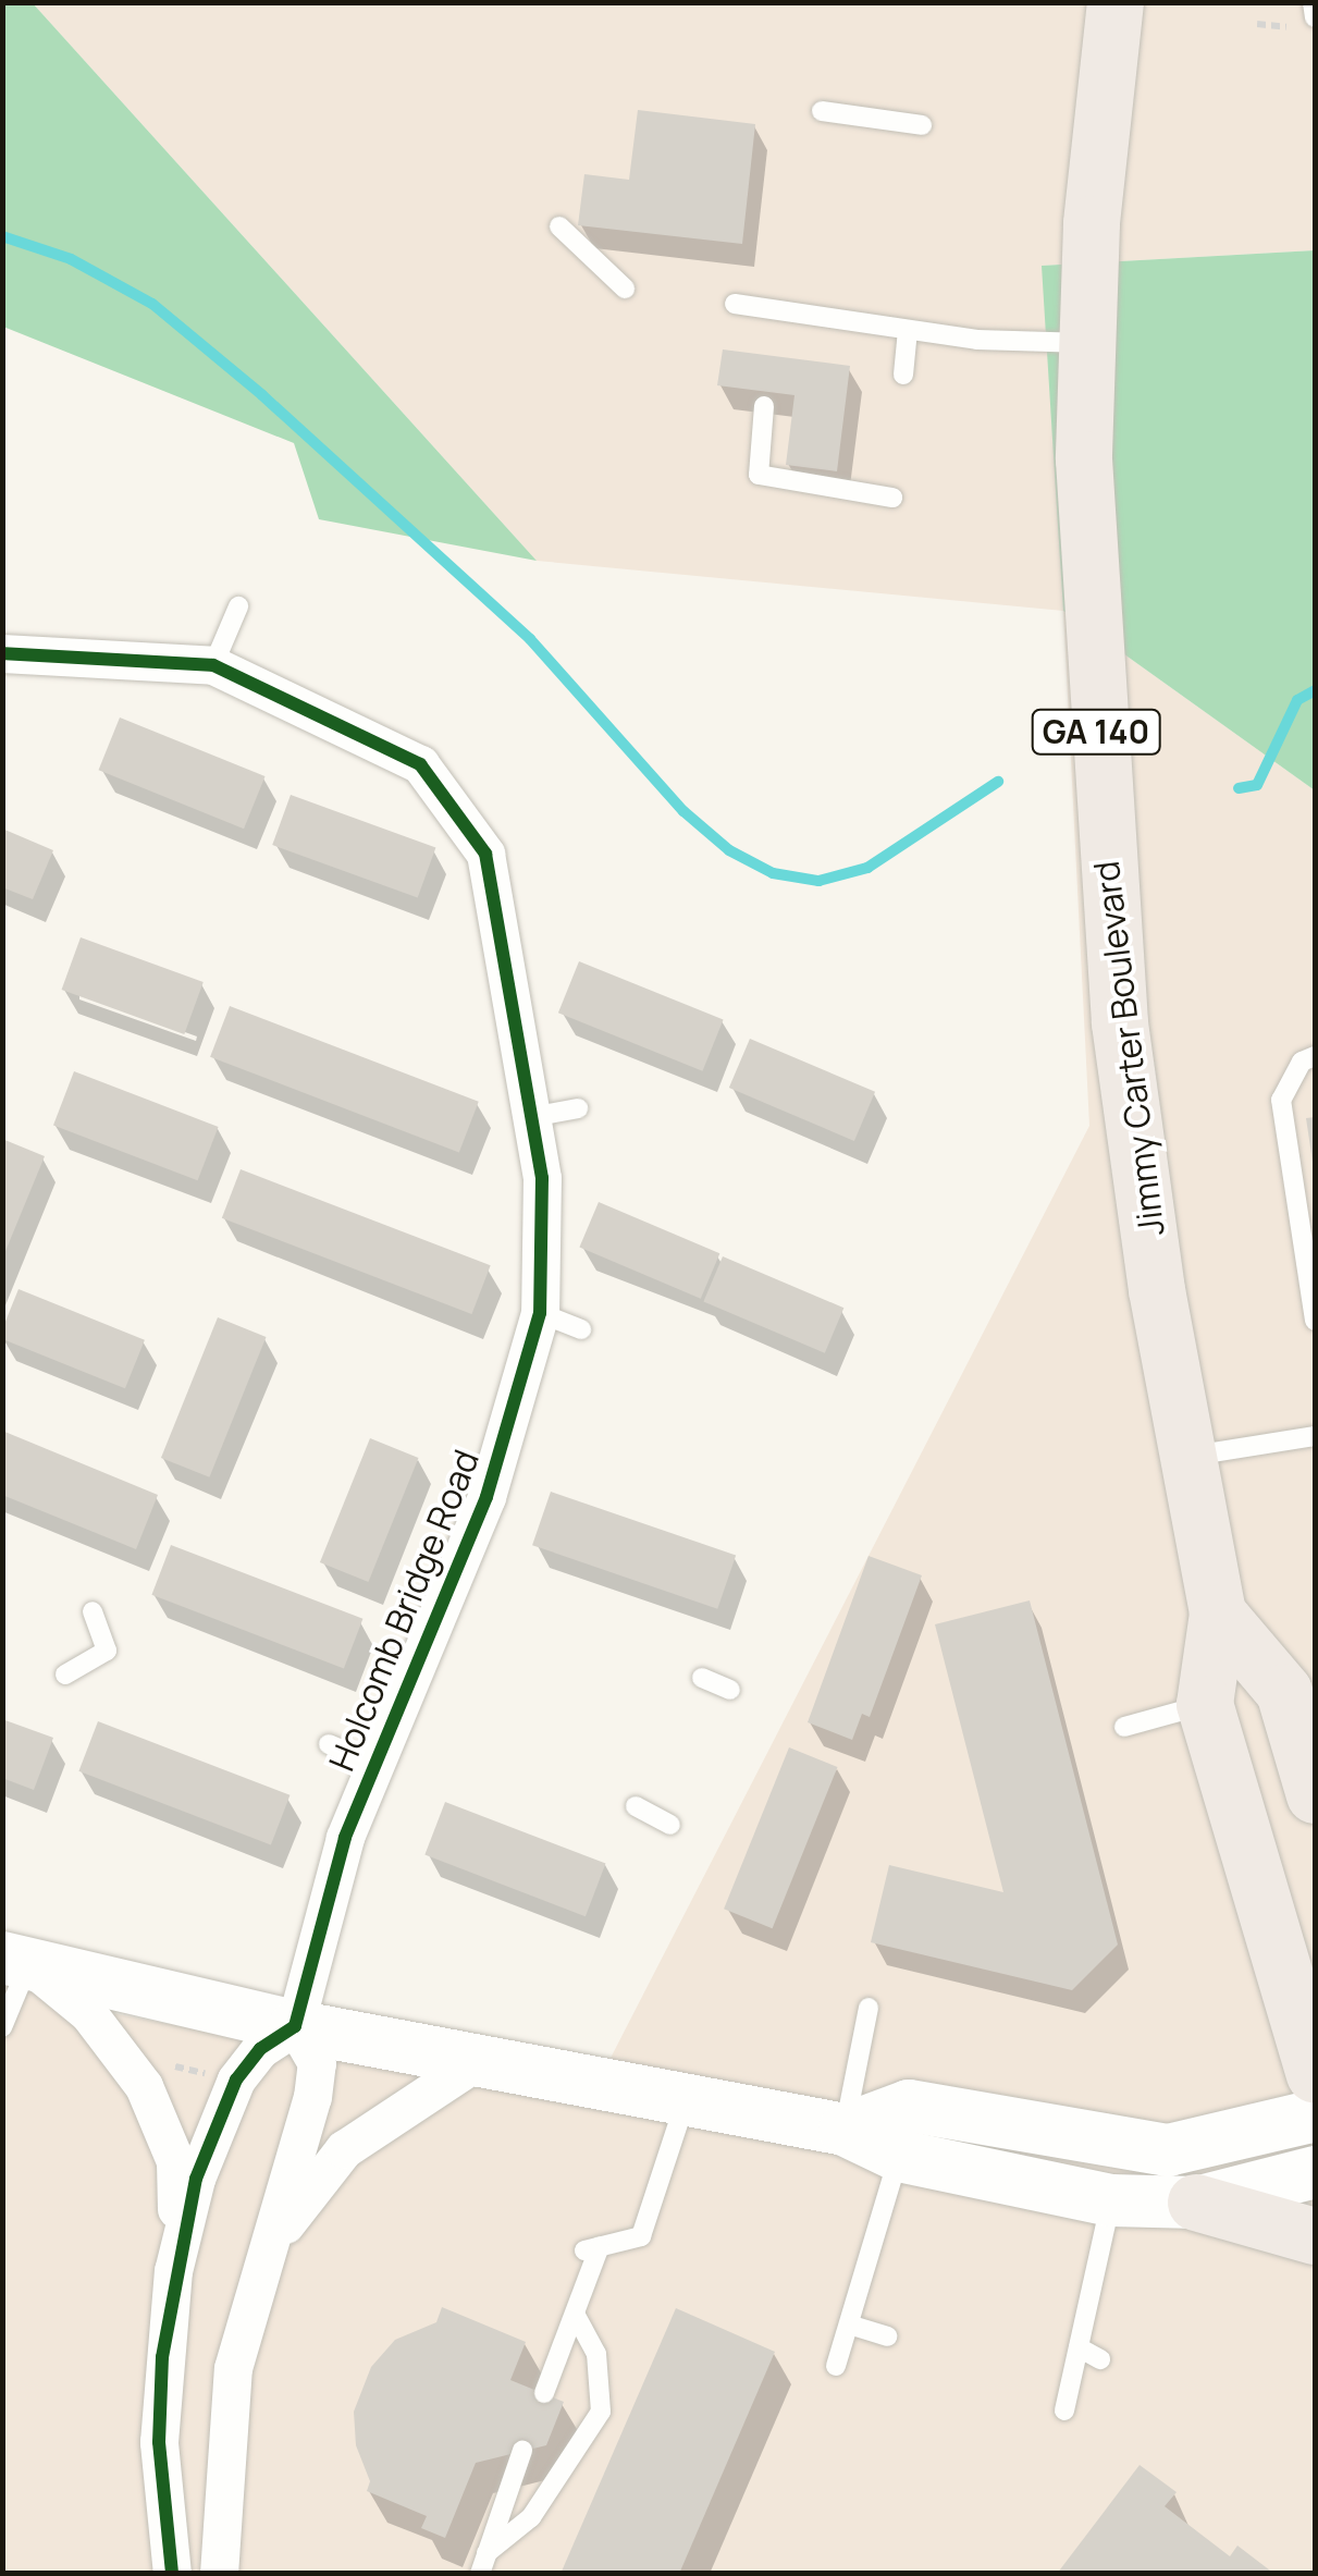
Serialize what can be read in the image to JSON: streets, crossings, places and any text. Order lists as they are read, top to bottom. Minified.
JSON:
{"streets":{"main road":["GA 140","Jimmy Carter Boulevard"],"street":["Holcomb Bridge Road"]},"crossings":[["GA 140","Jimmy Carter Boulevard"]]}
